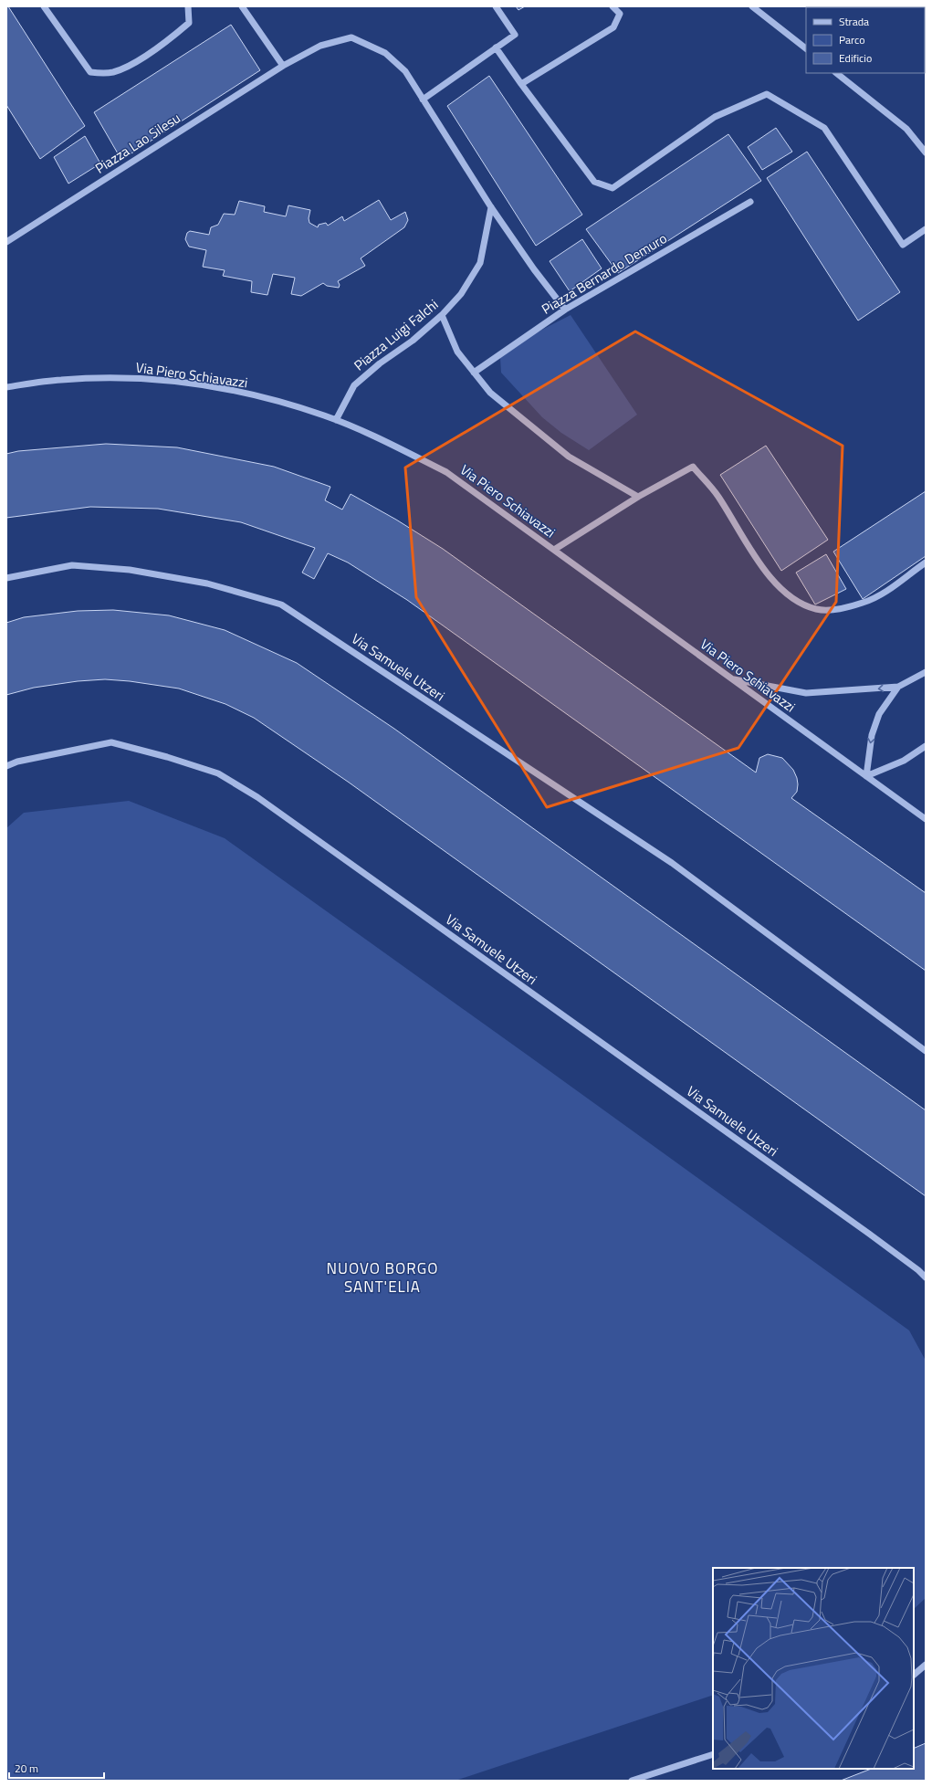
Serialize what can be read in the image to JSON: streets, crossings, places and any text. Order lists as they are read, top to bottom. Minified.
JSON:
{"streets":{"street":["Piazza Lao Silesu","Piazza Bernardo Demuro","Piazza Luigi Falchi","Via Piero Schiavazzi","Via Samuele Utzeri"]},"crossings":[["Piazza Luigi Falchi","Via Piero Schiavazzi"]],"districts":["NUOVO BORGO SANT'ELIA"],"legend":["Strada","Parco","Edificio"],"scale_bar":"20 m"}
